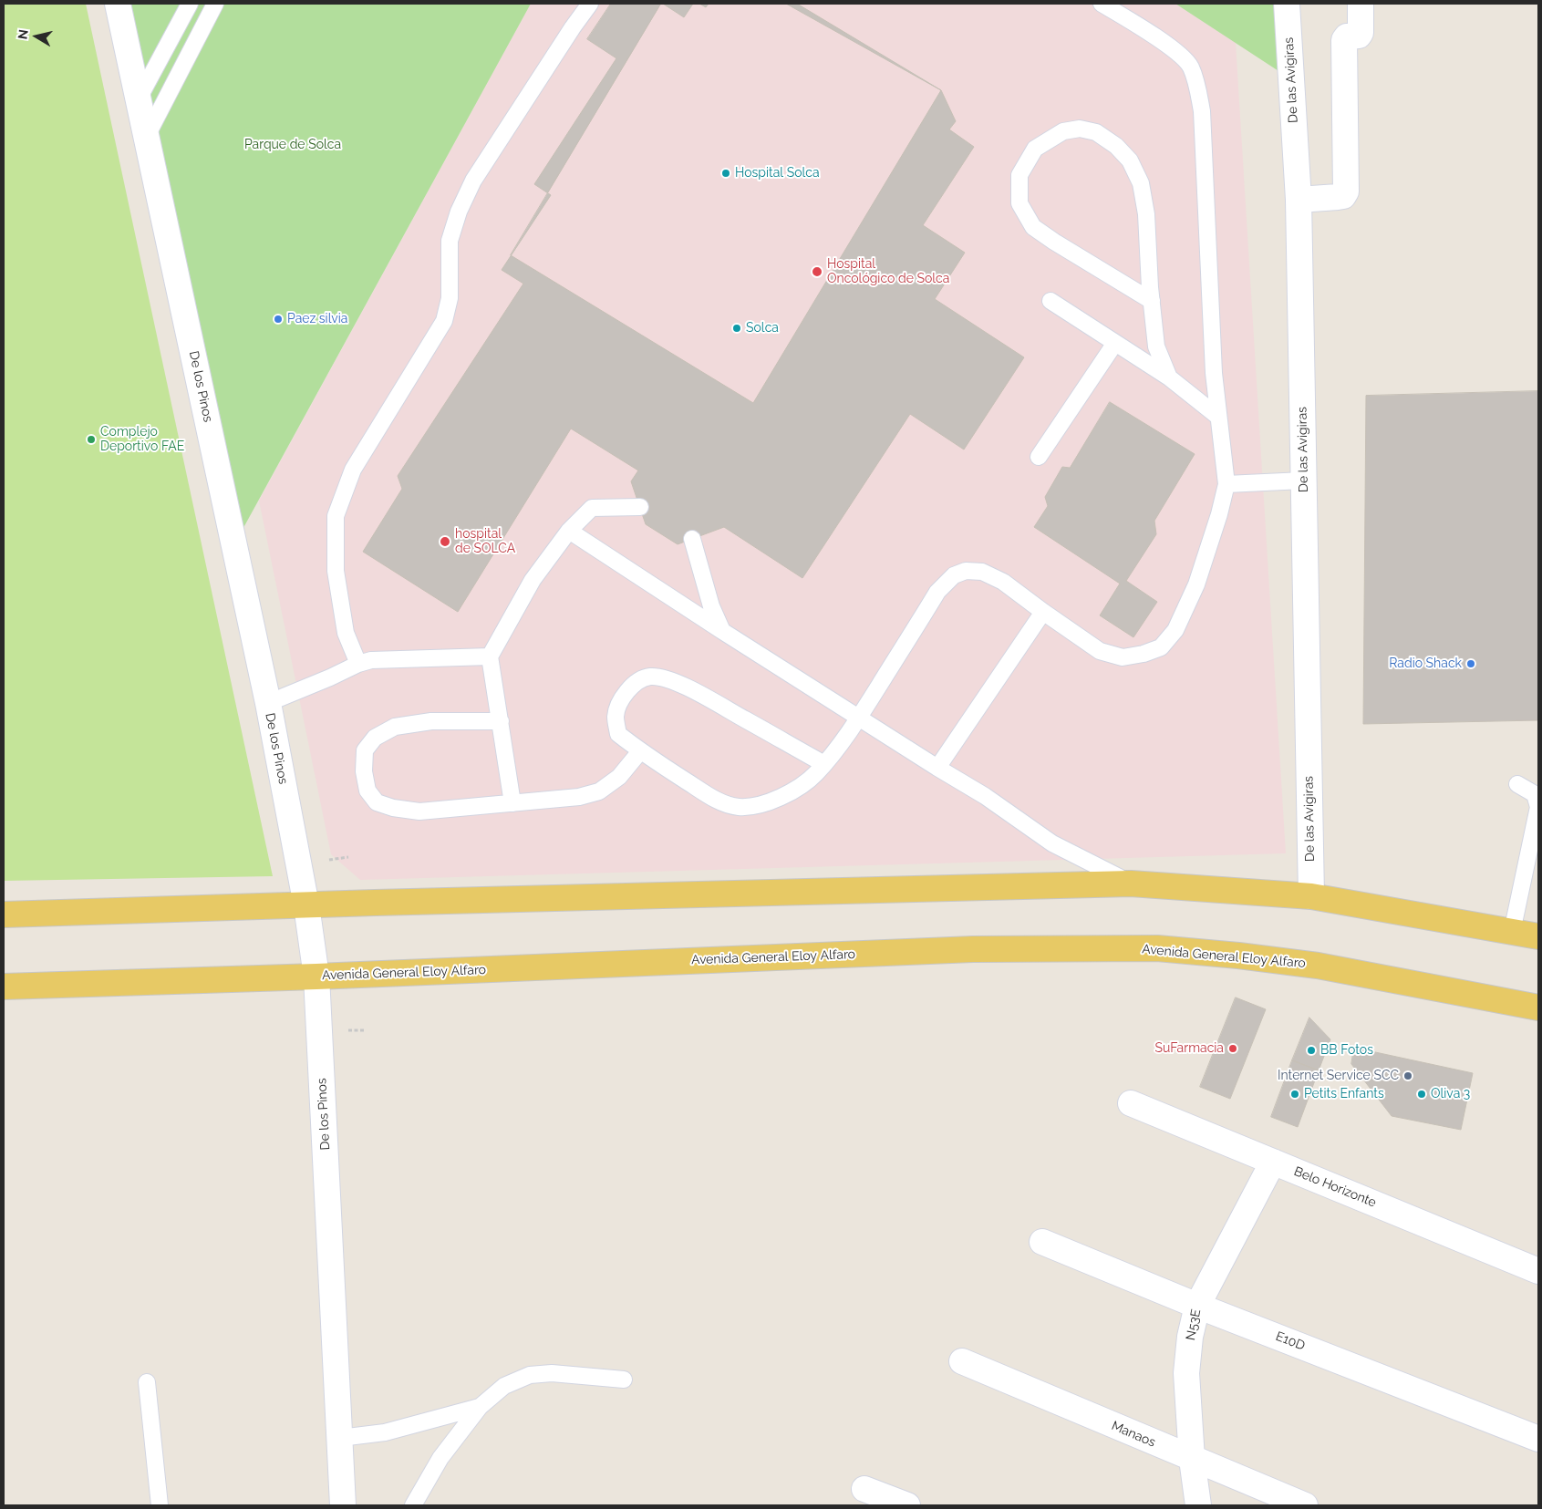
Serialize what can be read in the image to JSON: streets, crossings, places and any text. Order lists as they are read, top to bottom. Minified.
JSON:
{"streets":{"main road":["Avenida General Eloy Alfaro"],"street":["De las Avigiras","De los Pinos","Belo Horizonte","N53E","E10D","Manaos"]},"crossings":[["De los Pinos","Avenida General Eloy Alfaro"],["Belo Horizonte","N53E"],["N53E","E10D"],["N53E","Manaos"]],"parks":["Parque de Solca"],"places":["Hospital Solca","Hospital Oncológico de Solca","Paez silvia","Solca","Complejo Deportivo FAE","hospital de SOLCA","Radio Shack","SuFarmacia","BB Fotos","Internet Service SCC","Petits Enfants","Oliva 3"],"north":"left"}
